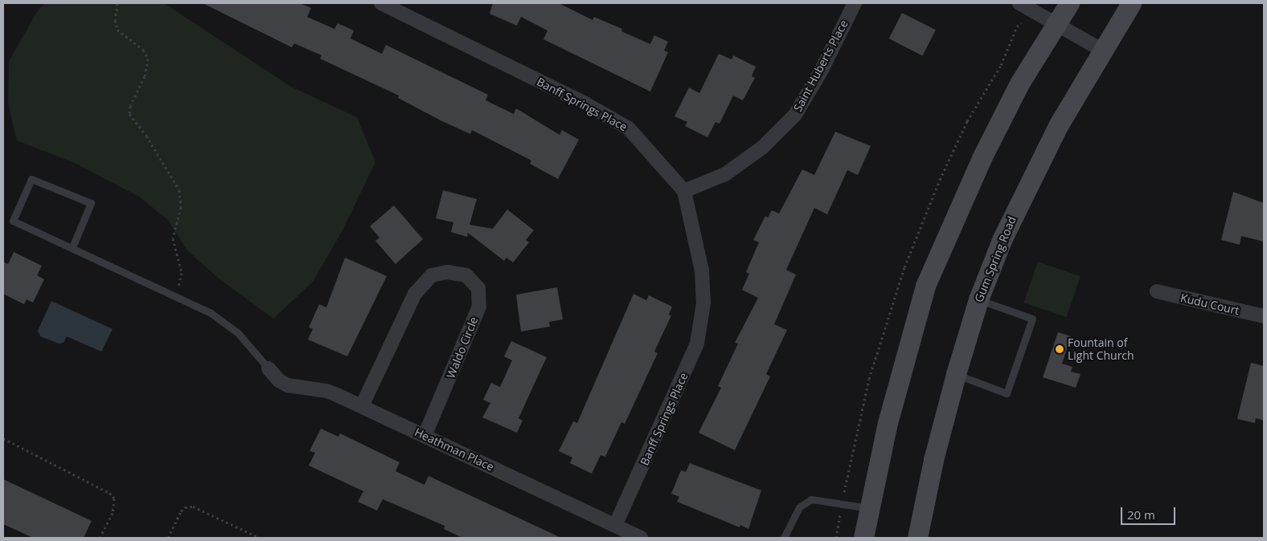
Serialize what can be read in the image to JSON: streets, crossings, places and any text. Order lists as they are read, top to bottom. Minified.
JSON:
{"streets":{"main road":["Gum Spring Road"],"street":["Saint Huberts Place","Banff Springs Place","Kudu Court","Waldo Circle","Heathman Place"]},"crossings":[["Saint Huberts Place","Banff Springs Place"],["Banff Springs Place","Heathman Place"],["Waldo Circle","Heathman Place"]],"places":["Fountain of Light Church"],"scale_bar":"20 m"}
